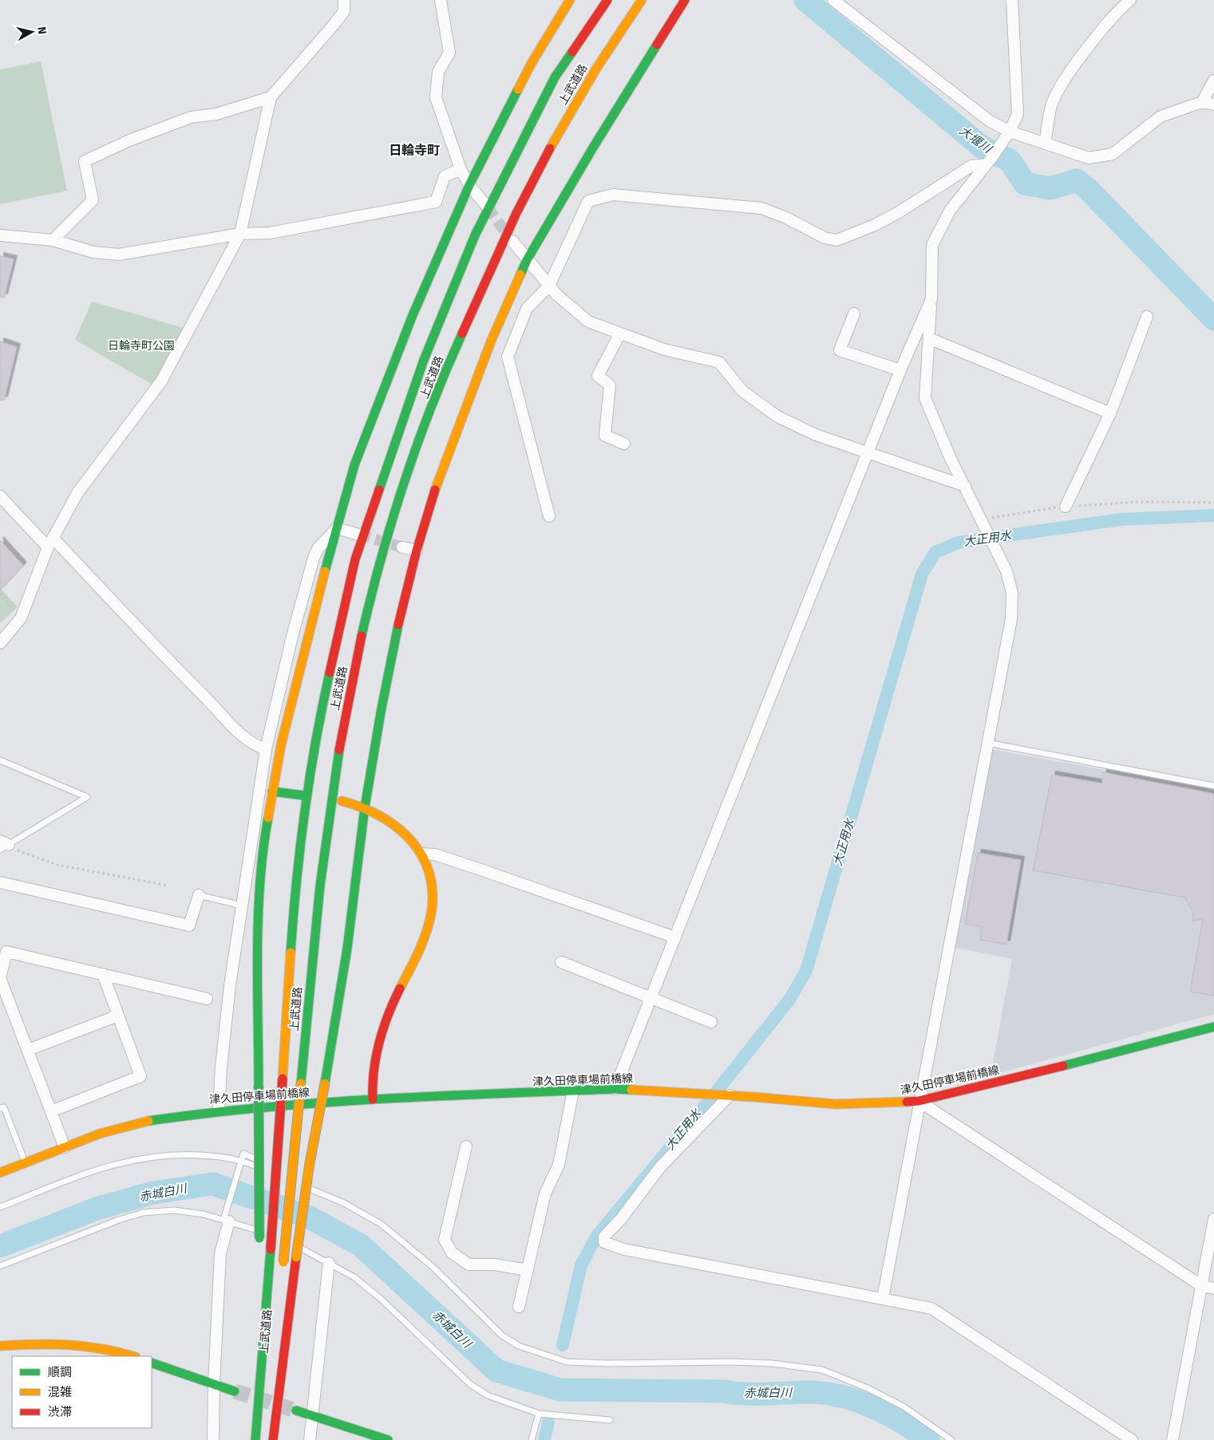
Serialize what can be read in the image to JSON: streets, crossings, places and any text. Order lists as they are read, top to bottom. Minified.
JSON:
{"streets":{"main road":["上武道路","津久田停車場前橋線"]},"districts":["日輪寺町"],"water":["大堰川","大正用水","赤城白川"],"parks":["日輪寺町公園"],"legend":["順調","混雑","渋滞"],"north":"right"}
